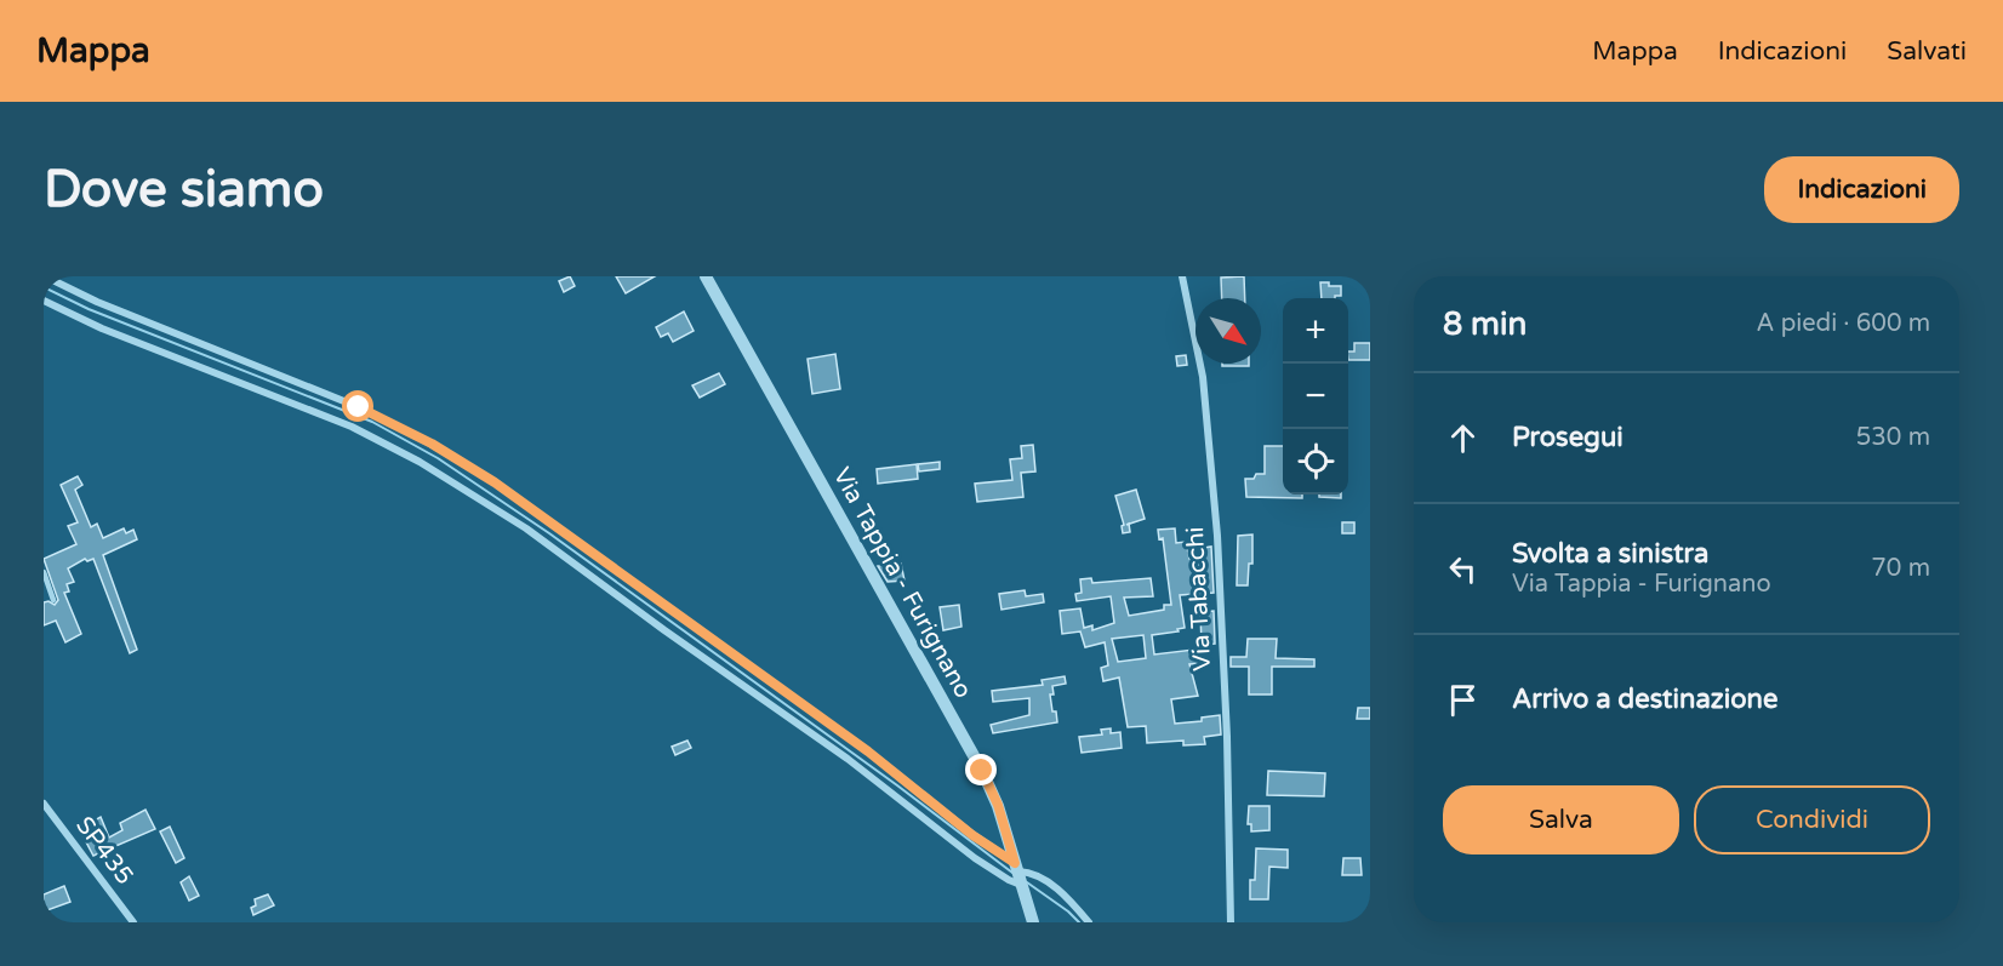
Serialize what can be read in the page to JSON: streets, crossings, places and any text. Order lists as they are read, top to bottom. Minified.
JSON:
{"streets":{"street":["Via Tappia - Furignano","Via Tabacchi","SP435"]},"north":"bottom right","page":{"header":"Mappa","nav":["Mappa","Indicazioni","Salvati"],"buttons":["Indicazioni",["Salva","Condividi"]],"title":"Dove siamo","heading":["8 min","A piedi · 600 m"],"map_buttons":["+","−"],"list":[["Prosegui","530 m"],["Svolta a sinistra","Via Tappia - Furignano","70 m"],"Arrivo a destinazione"]}}
